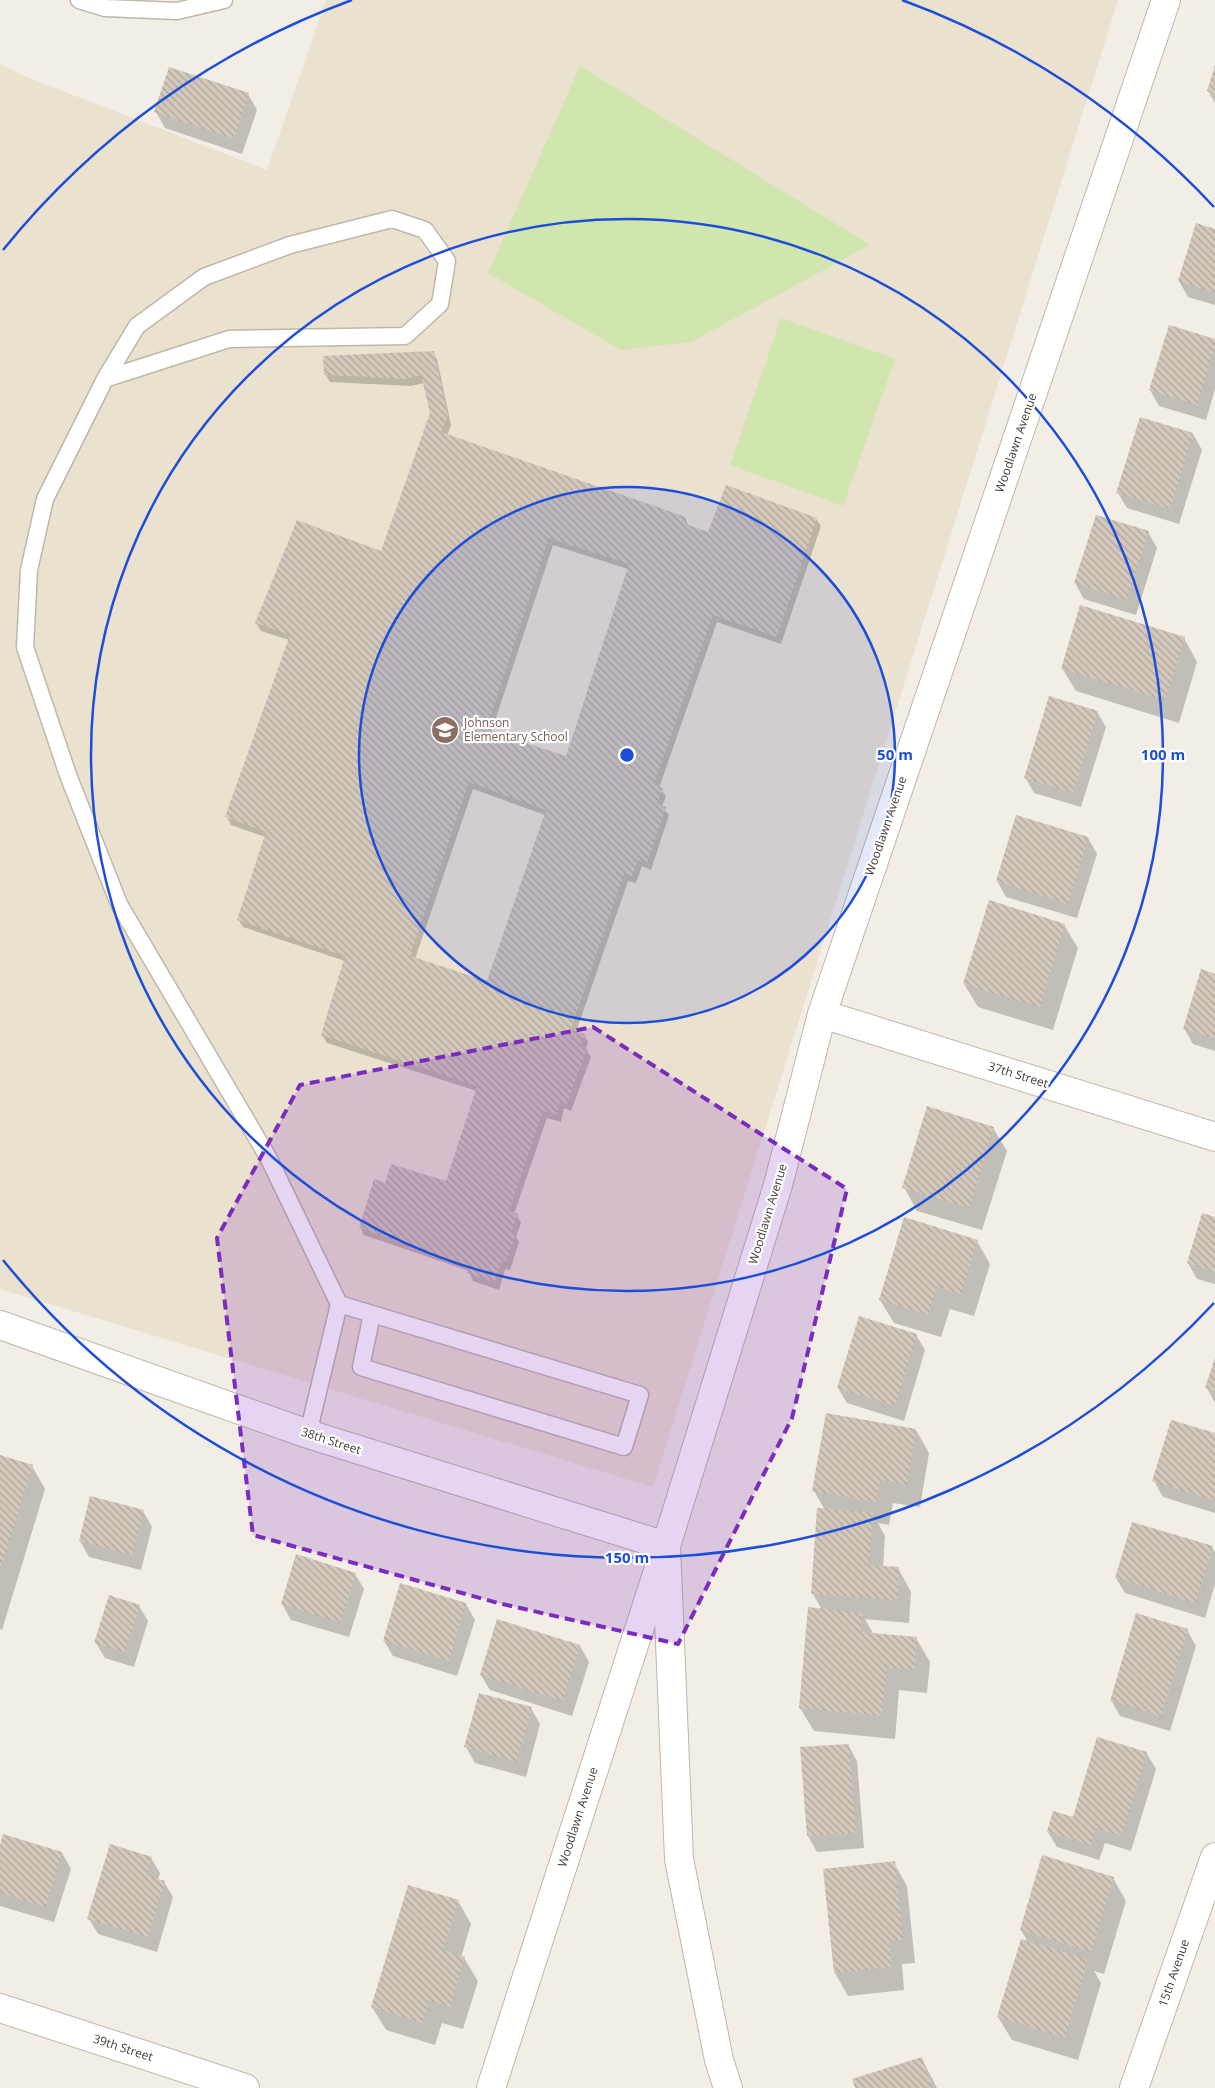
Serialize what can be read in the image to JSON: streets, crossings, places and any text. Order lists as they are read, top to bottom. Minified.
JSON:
{"streets":{"street":["Woodlawn Avenue","37th Street","38th Street","15th Avenue","39th Street"]},"crossings":[["Woodlawn Avenue","37th Street"],["Woodlawn Avenue","38th Street"]],"places":{"school or university":["Johnson Elementary School"]},"rings":["50 m","100 m","150 m"]}
